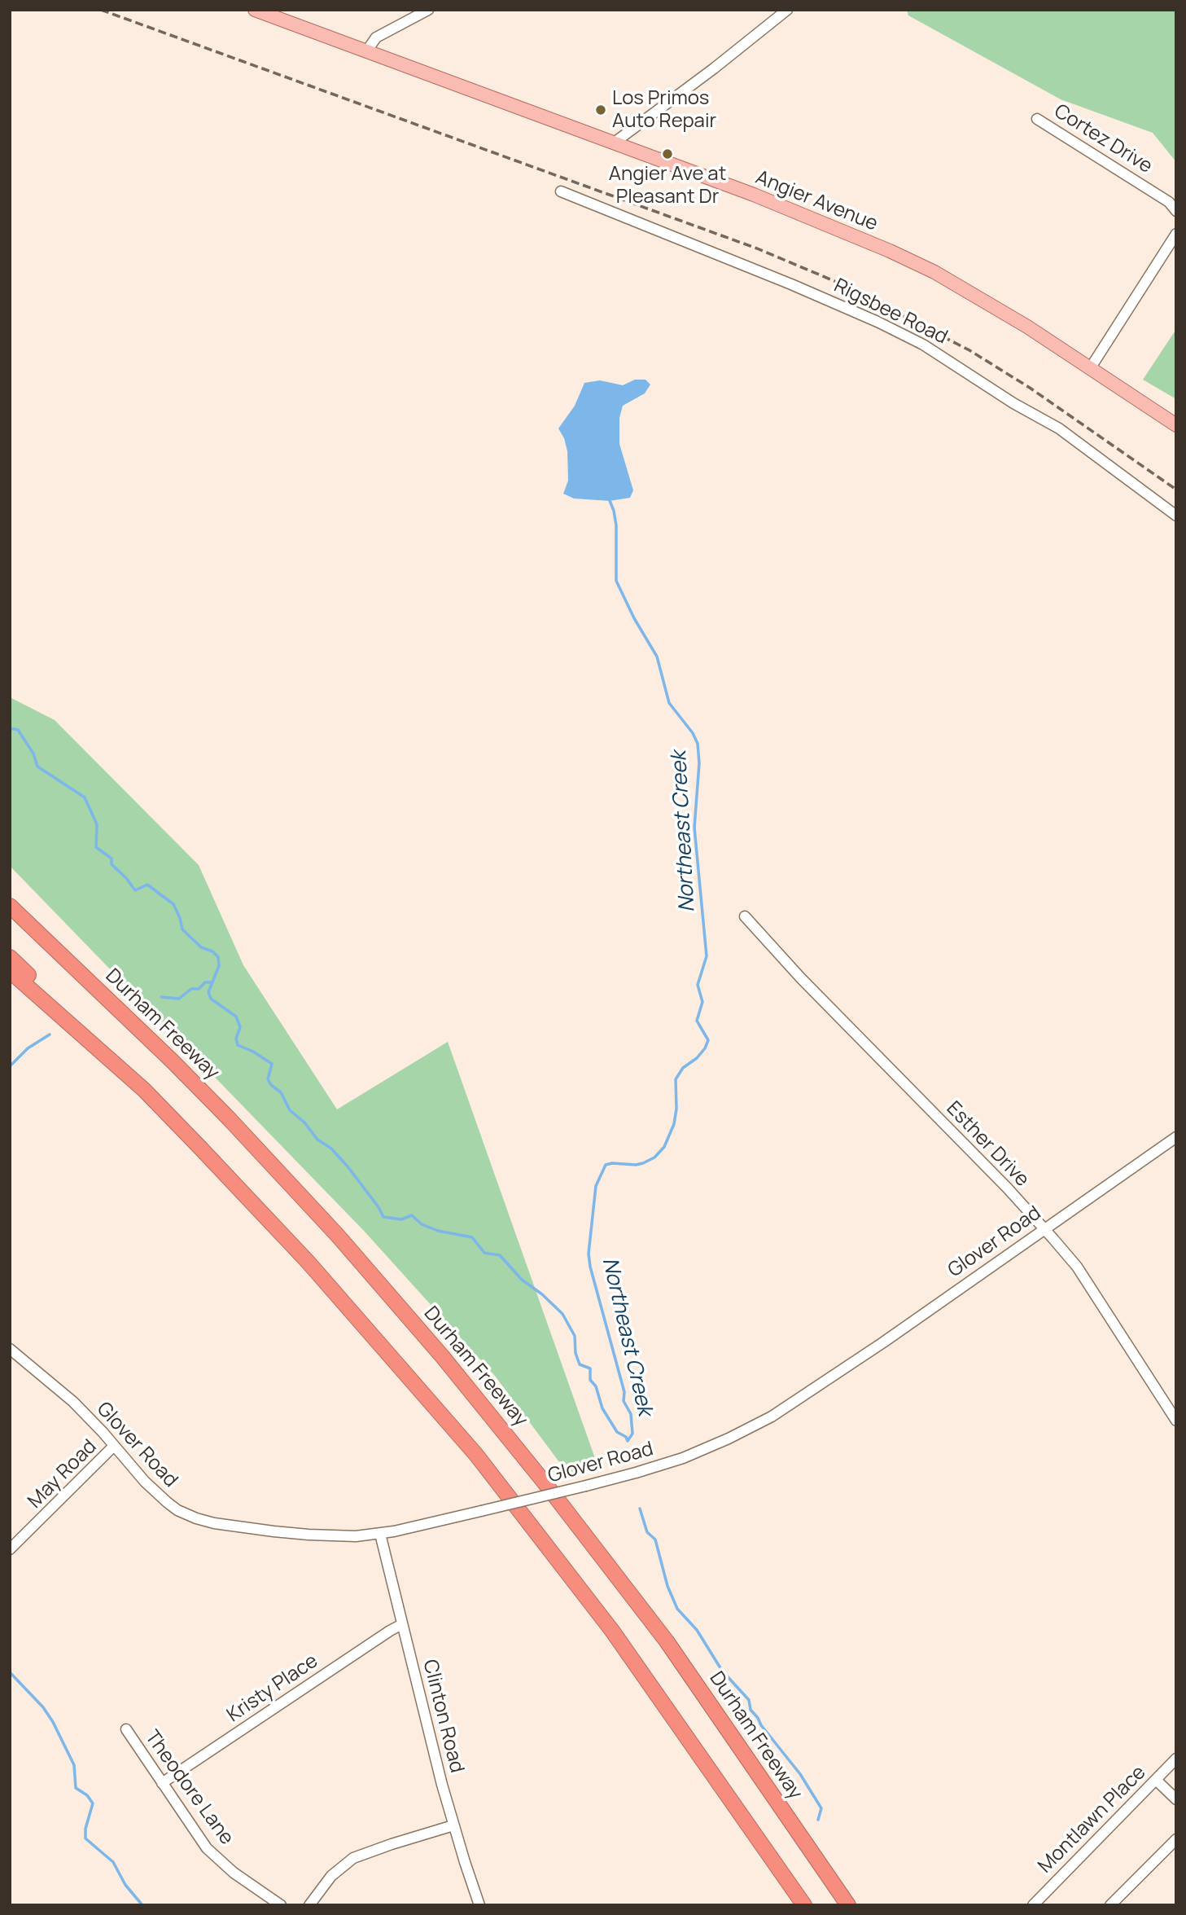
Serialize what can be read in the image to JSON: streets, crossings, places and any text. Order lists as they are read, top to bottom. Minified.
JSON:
{"streets":{"highway":["Durham Freeway"],"main road":["Angier Avenue"],"street":["Cortez Drive","Rigsbee Road","Esther Drive","Glover Road","May Road","Kristy Place","Clinton Road","Theodore Lane","Montlawn Place"]},"crossings":[["Esther Drive","Glover Road"],["Glover Road","May Road"],["Glover Road","Clinton Road"],["Kristy Place","Clinton Road"],["Kristy Place","Theodore Lane"]],"water":["Northeast Creek"],"places":["Los Primos Auto Repair","Angier Ave at Pleasant Dr"]}
